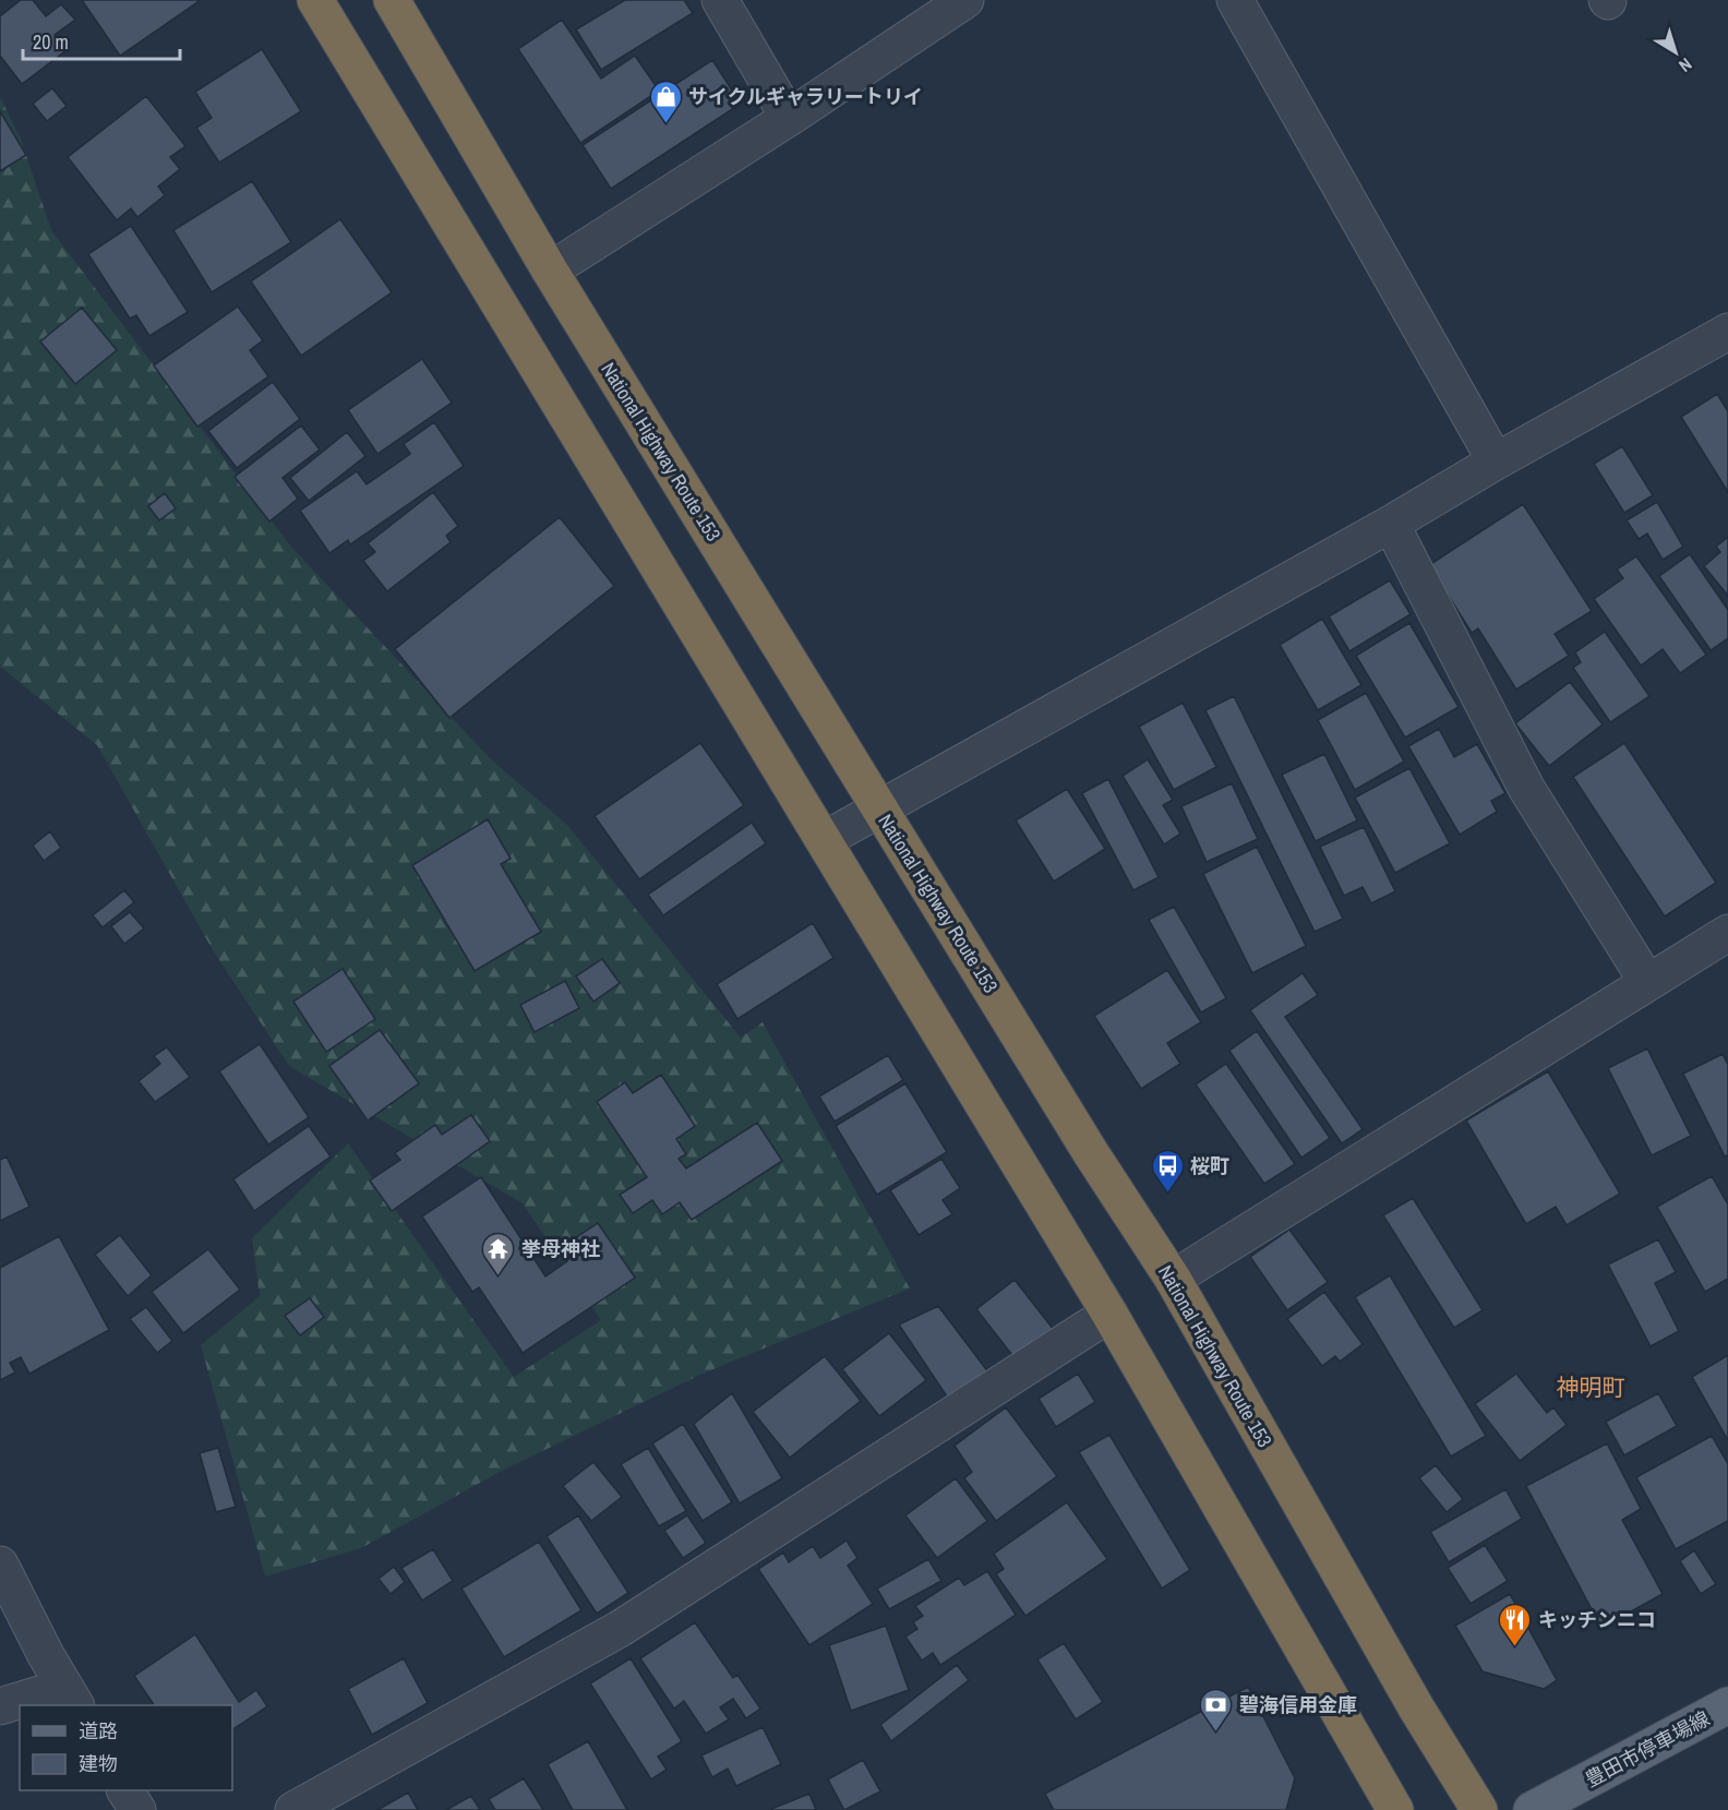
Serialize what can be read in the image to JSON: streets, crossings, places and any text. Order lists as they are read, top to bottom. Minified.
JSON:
{"streets":{"highway":["National Highway Route 153"],"main road":["豊田市停車場線"]},"districts":["神明町"],"places":{"shop":["サイクルギャラリートリイ"],"bus stop":["桜町"],"temple":["挙母神社"],"restaurant":["キッチンニコ"],"bank":["碧海信用金庫"]},"legend":["道路","建物"],"scale_bar":"20 m","north":"bottom right"}
